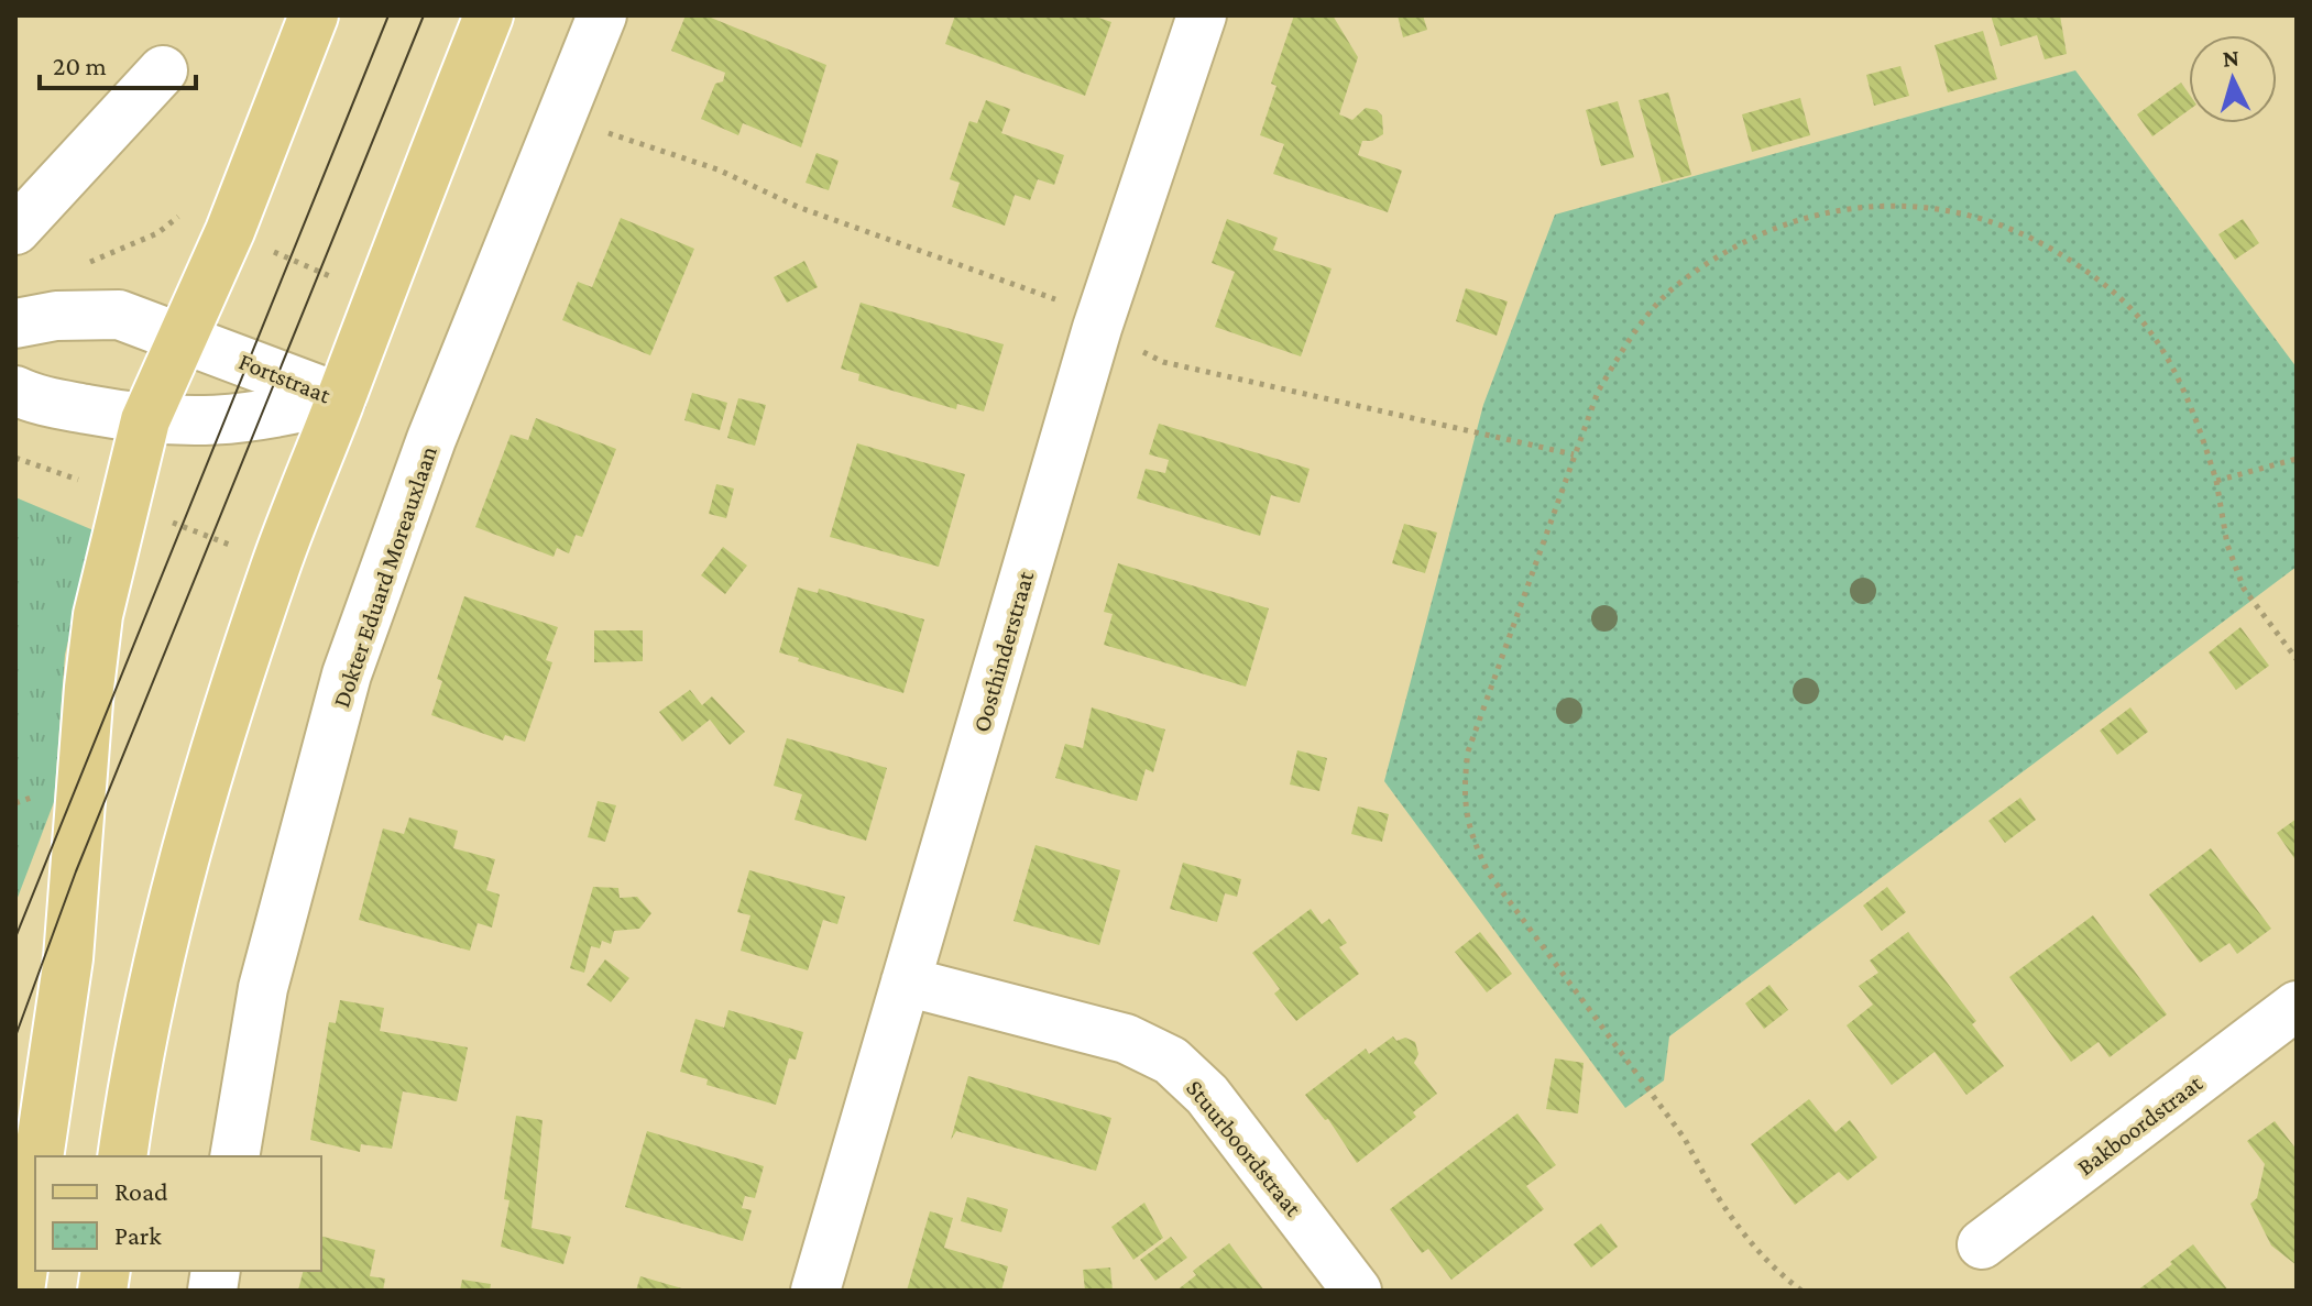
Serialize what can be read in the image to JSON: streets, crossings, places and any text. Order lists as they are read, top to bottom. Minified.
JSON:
{"streets":{"street":["Fortstraat","Dokter Eduard Moreauxlaan","Oosthinderstraat","Bakboordstraat","Stuurboordstraat"]},"crossings":[["Oosthinderstraat","Stuurboordstraat"]],"legend":["Road","Park"],"scale_bar":"20 m","north":"top"}
